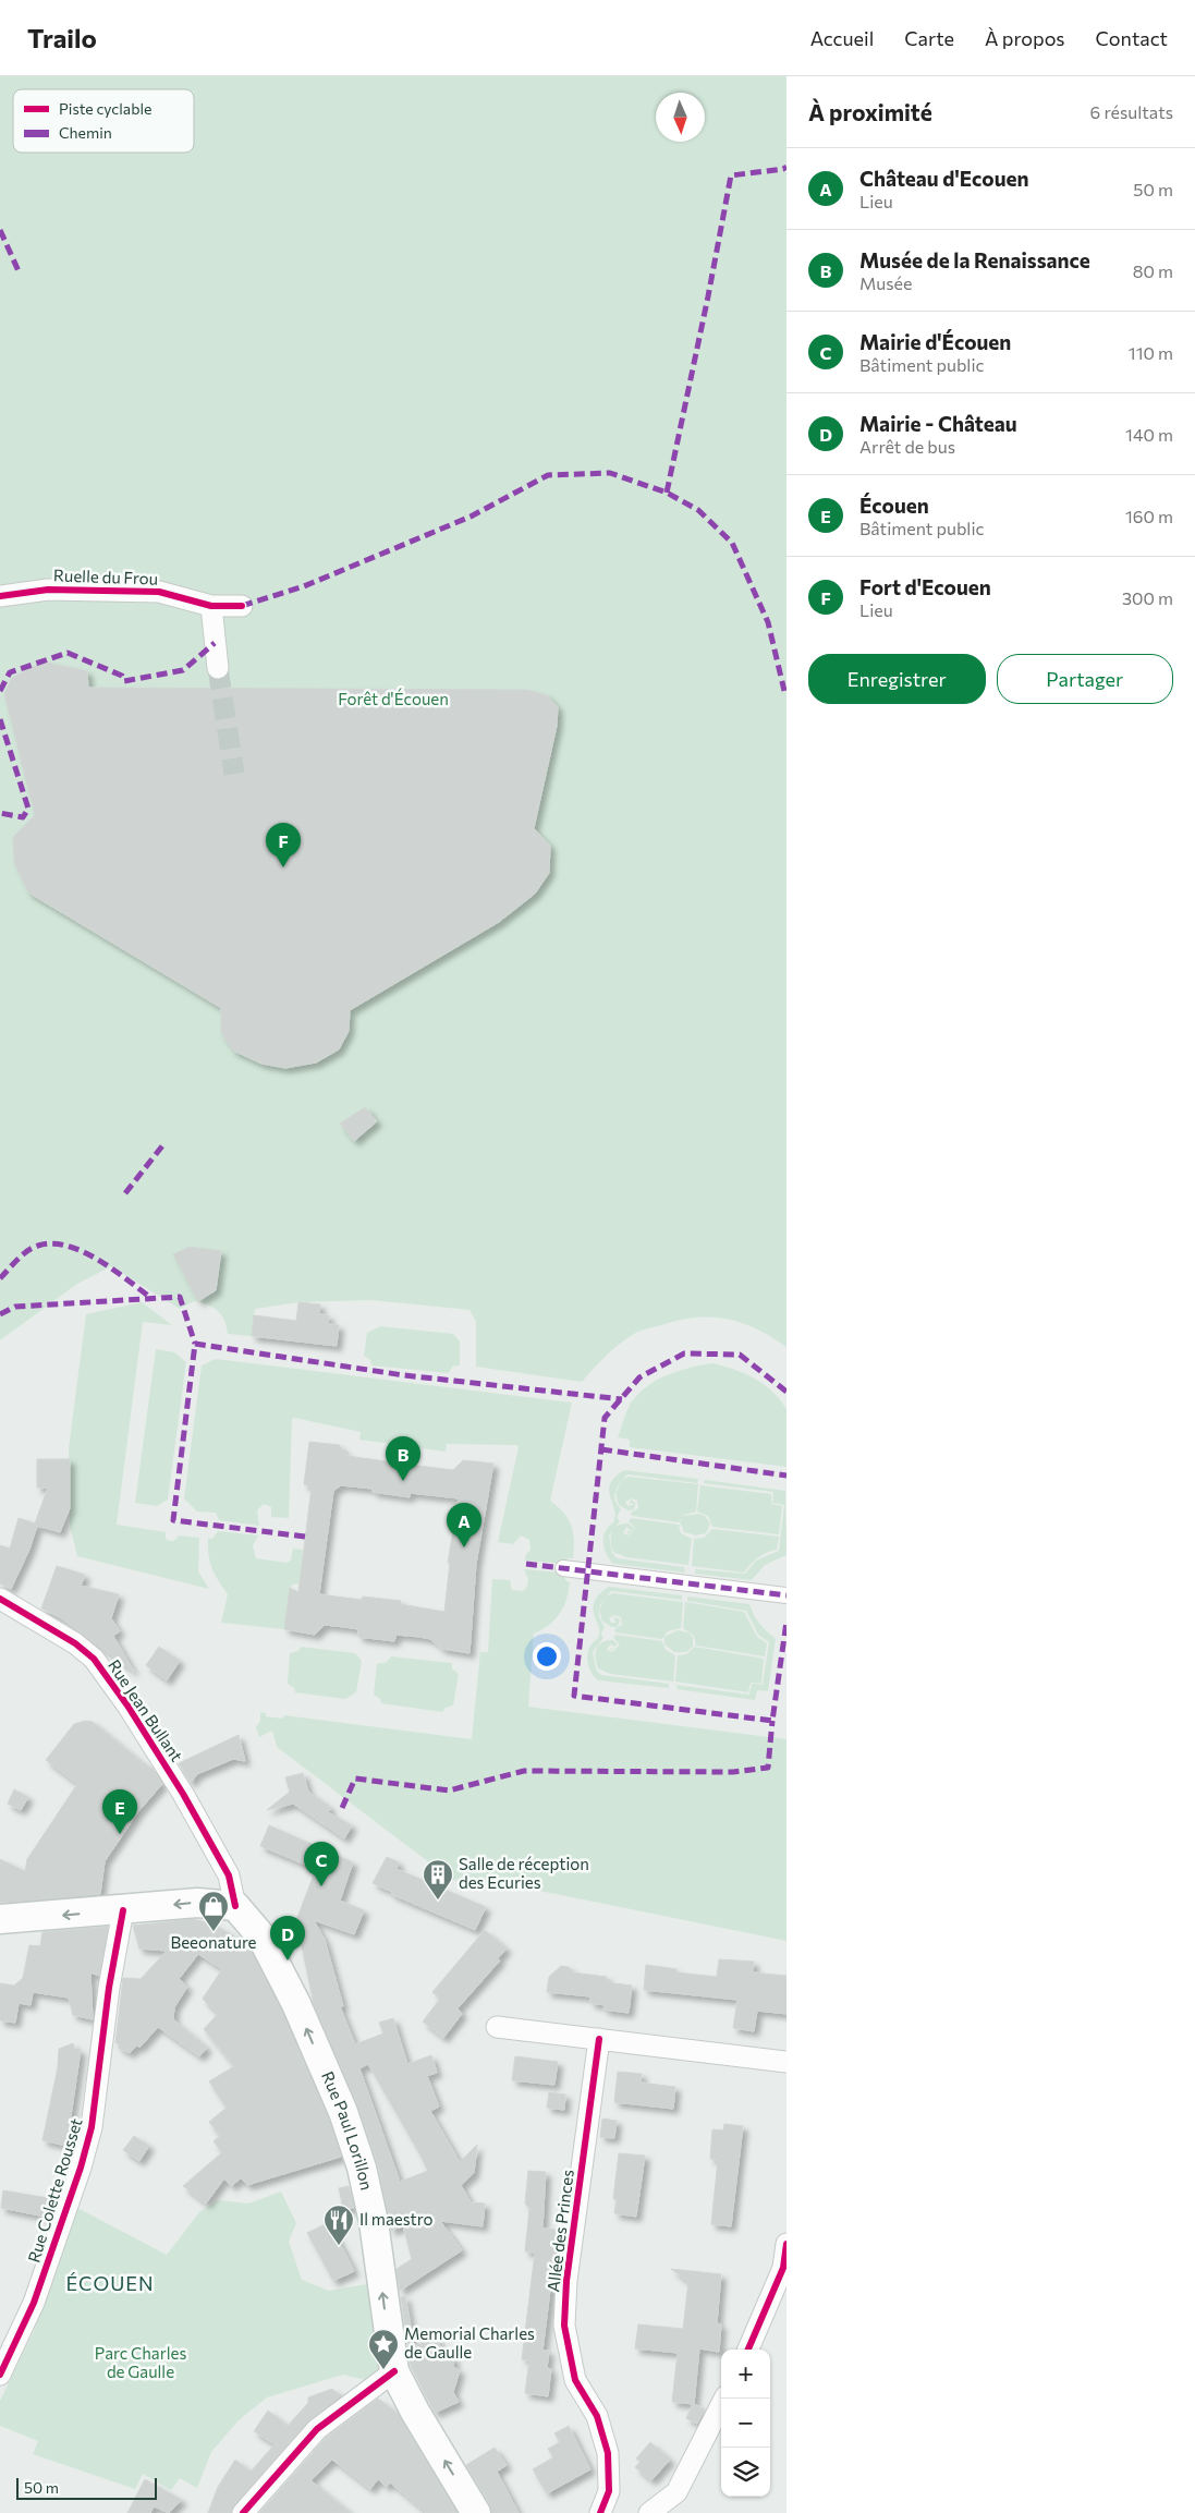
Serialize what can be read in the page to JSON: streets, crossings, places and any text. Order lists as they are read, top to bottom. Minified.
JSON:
{"streets":{"main road":["Rue Paul Lorillon"],"street":["Ruelle du Frou","Rue Jean Bullant","Rue Colette Rousset","Allée des Princes"]},"crossings":[["Rue Jean Bullant","Rue Paul Lorillon"]],"one_way":["Rue Paul Lorillon"],"districts":["ÉCOUEN"],"parks":["Forêt d'Écouen","Parc Charles de Gaulle"],"places":{"building":["Salle de réception des Ecuries"],"shop":["Beeonature"],"restaurant":["Il maestro"],"place":["Memorial Charles de Gaulle"]},"legend":["Piste cyclable","Chemin"],"scale_bar":"50 m","north":"bottom","page":{"header":"Trailo","nav":["Accueil","Carte","À propos","Contact"],"heading":["À proximité","6 résultats"],"list":[{"mark":"A","name":"Château d'Ecouen","note":"Lieu","value":"50 m"},{"mark":"B","name":"Musée de la Renaissance","note":"Musée","value":"80 m"},{"mark":"C","name":"Mairie d'Écouen","note":"Bâtiment public","value":"110 m"},{"mark":"D","name":"Mairie - Château","note":"Arrêt de bus","value":"140 m"},{"mark":"E","name":"Écouen","note":"Bâtiment public","value":"160 m"},{"mark":"F","name":"Fort d'Ecouen","note":"Lieu","value":"300 m"}],"buttons":["Enregistrer","Partager"],"pins":["F","B","A","E","C","D"],"map_buttons":["+","−"],"scale":"50 m"}}
